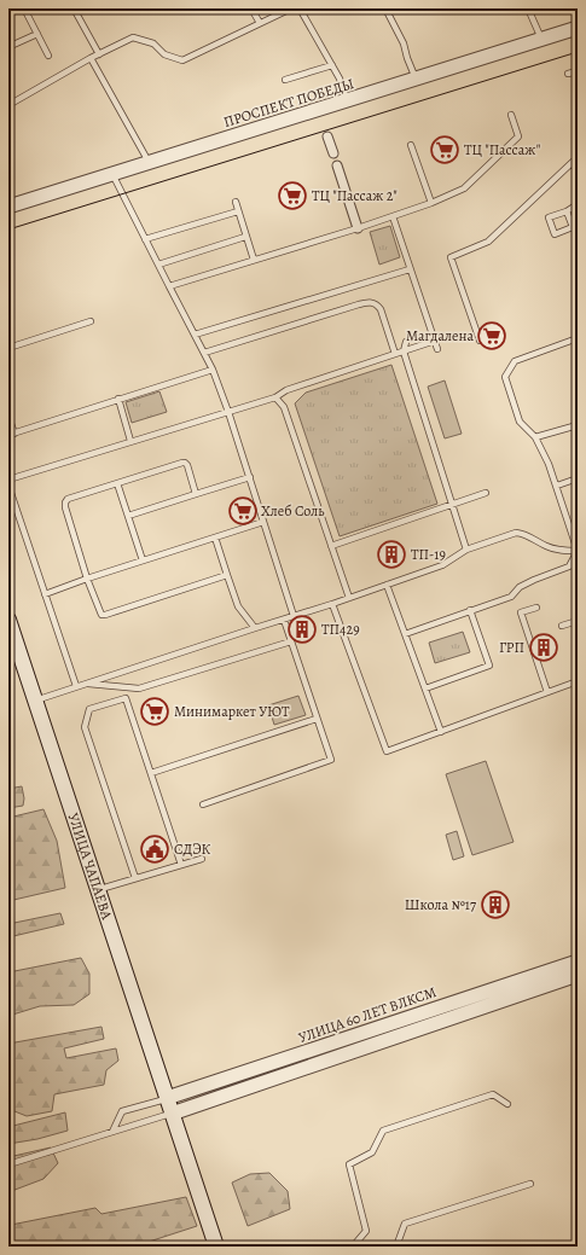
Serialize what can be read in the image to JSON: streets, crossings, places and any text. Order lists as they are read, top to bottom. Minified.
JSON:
{"streets":{"main road":["УЛИЦА ЧАПАЕВА"],"street":["ПРОСПЕКТ ПОБЕДЫ","УЛИЦА 60 ЛЕТ ВЛКСМ"]},"crossings":[["УЛИЦА ЧАПАЕВА","УЛИЦА 60 ЛЕТ ВЛКСМ"]],"places":{"supermarket":["ТЦ \"Пассаж\"","ТЦ \"Пассаж 2\"","Магдалена","Хлеб Соль","Минимаркет УЮТ"],"building":["ТП-19","ТП429","ГРП","Школа №17"],"public building":["СДЭК"]}}
